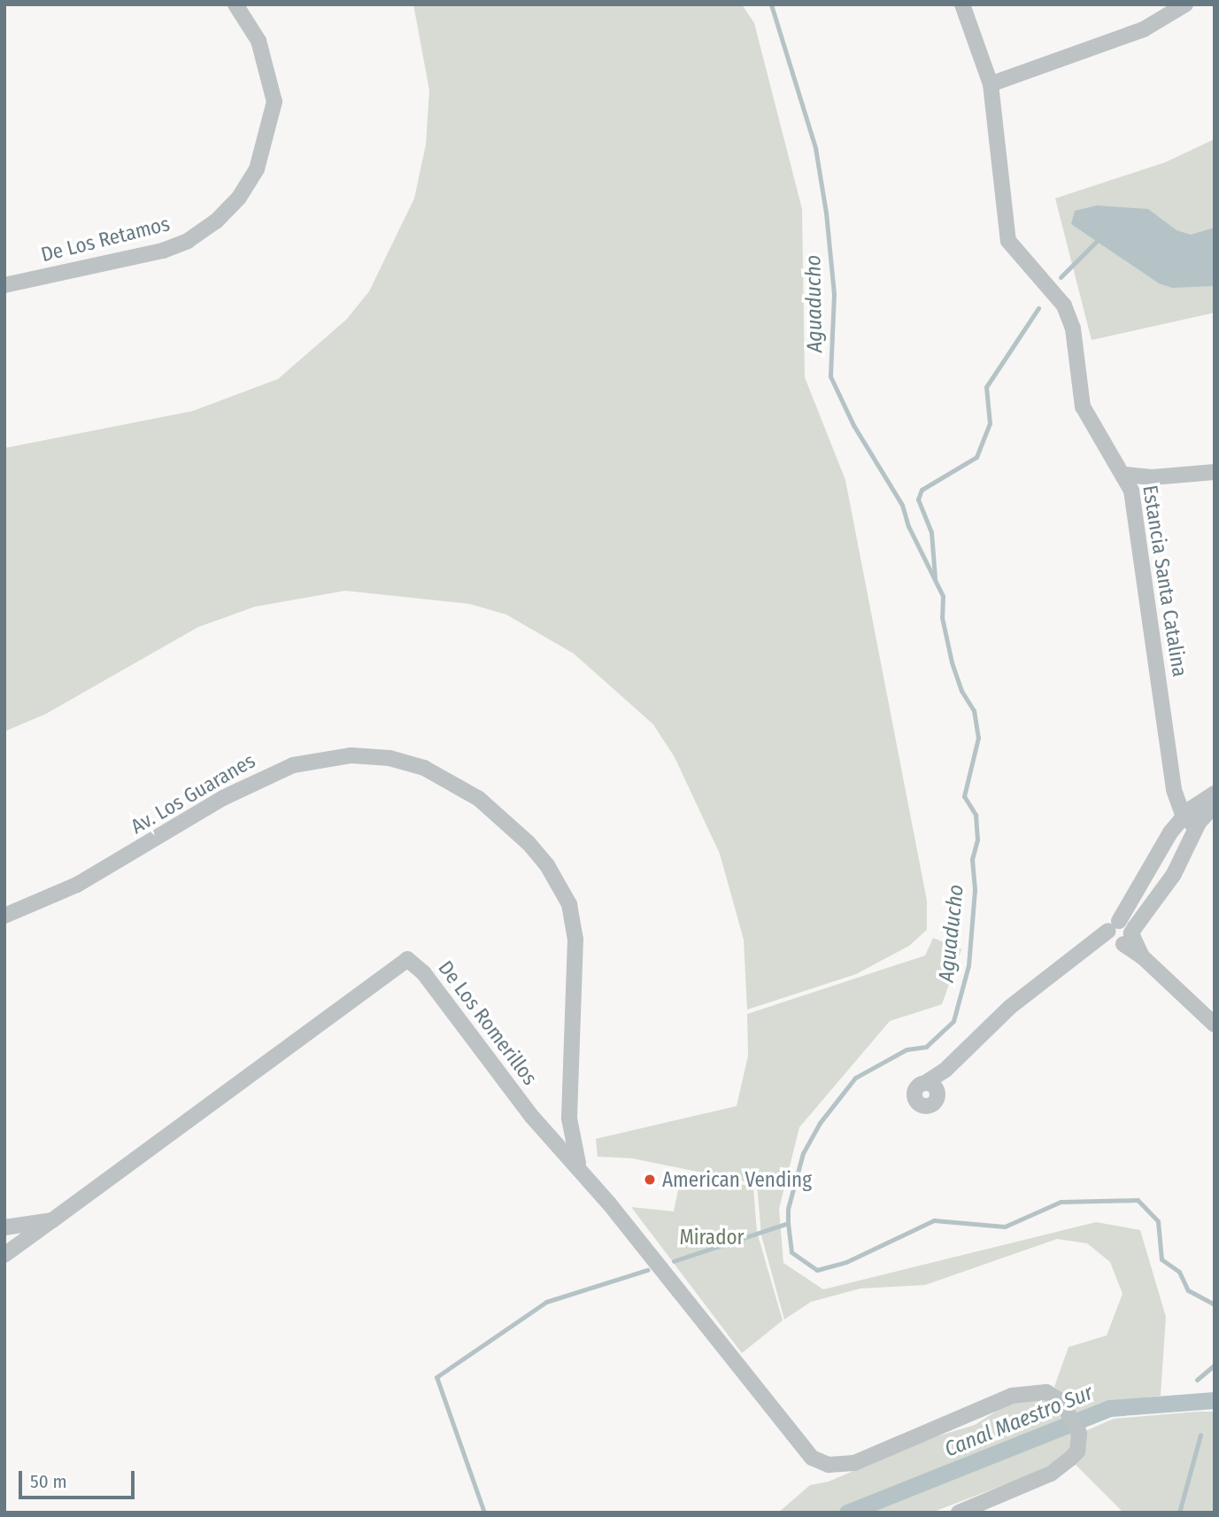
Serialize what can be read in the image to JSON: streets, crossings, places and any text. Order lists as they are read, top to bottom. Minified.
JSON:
{"streets":{"street":["De Los Retamos","Estancia Santa Catalina","Av. Los Guaranes","De Los Romerillos"]},"crossings":[["Av. Los Guaranes","De Los Romerillos"]],"water":["Aguaducho","Canal Maestro Sur"],"parks":["Mirador"],"places":["American Vending"],"scale_bar":"50 m"}
